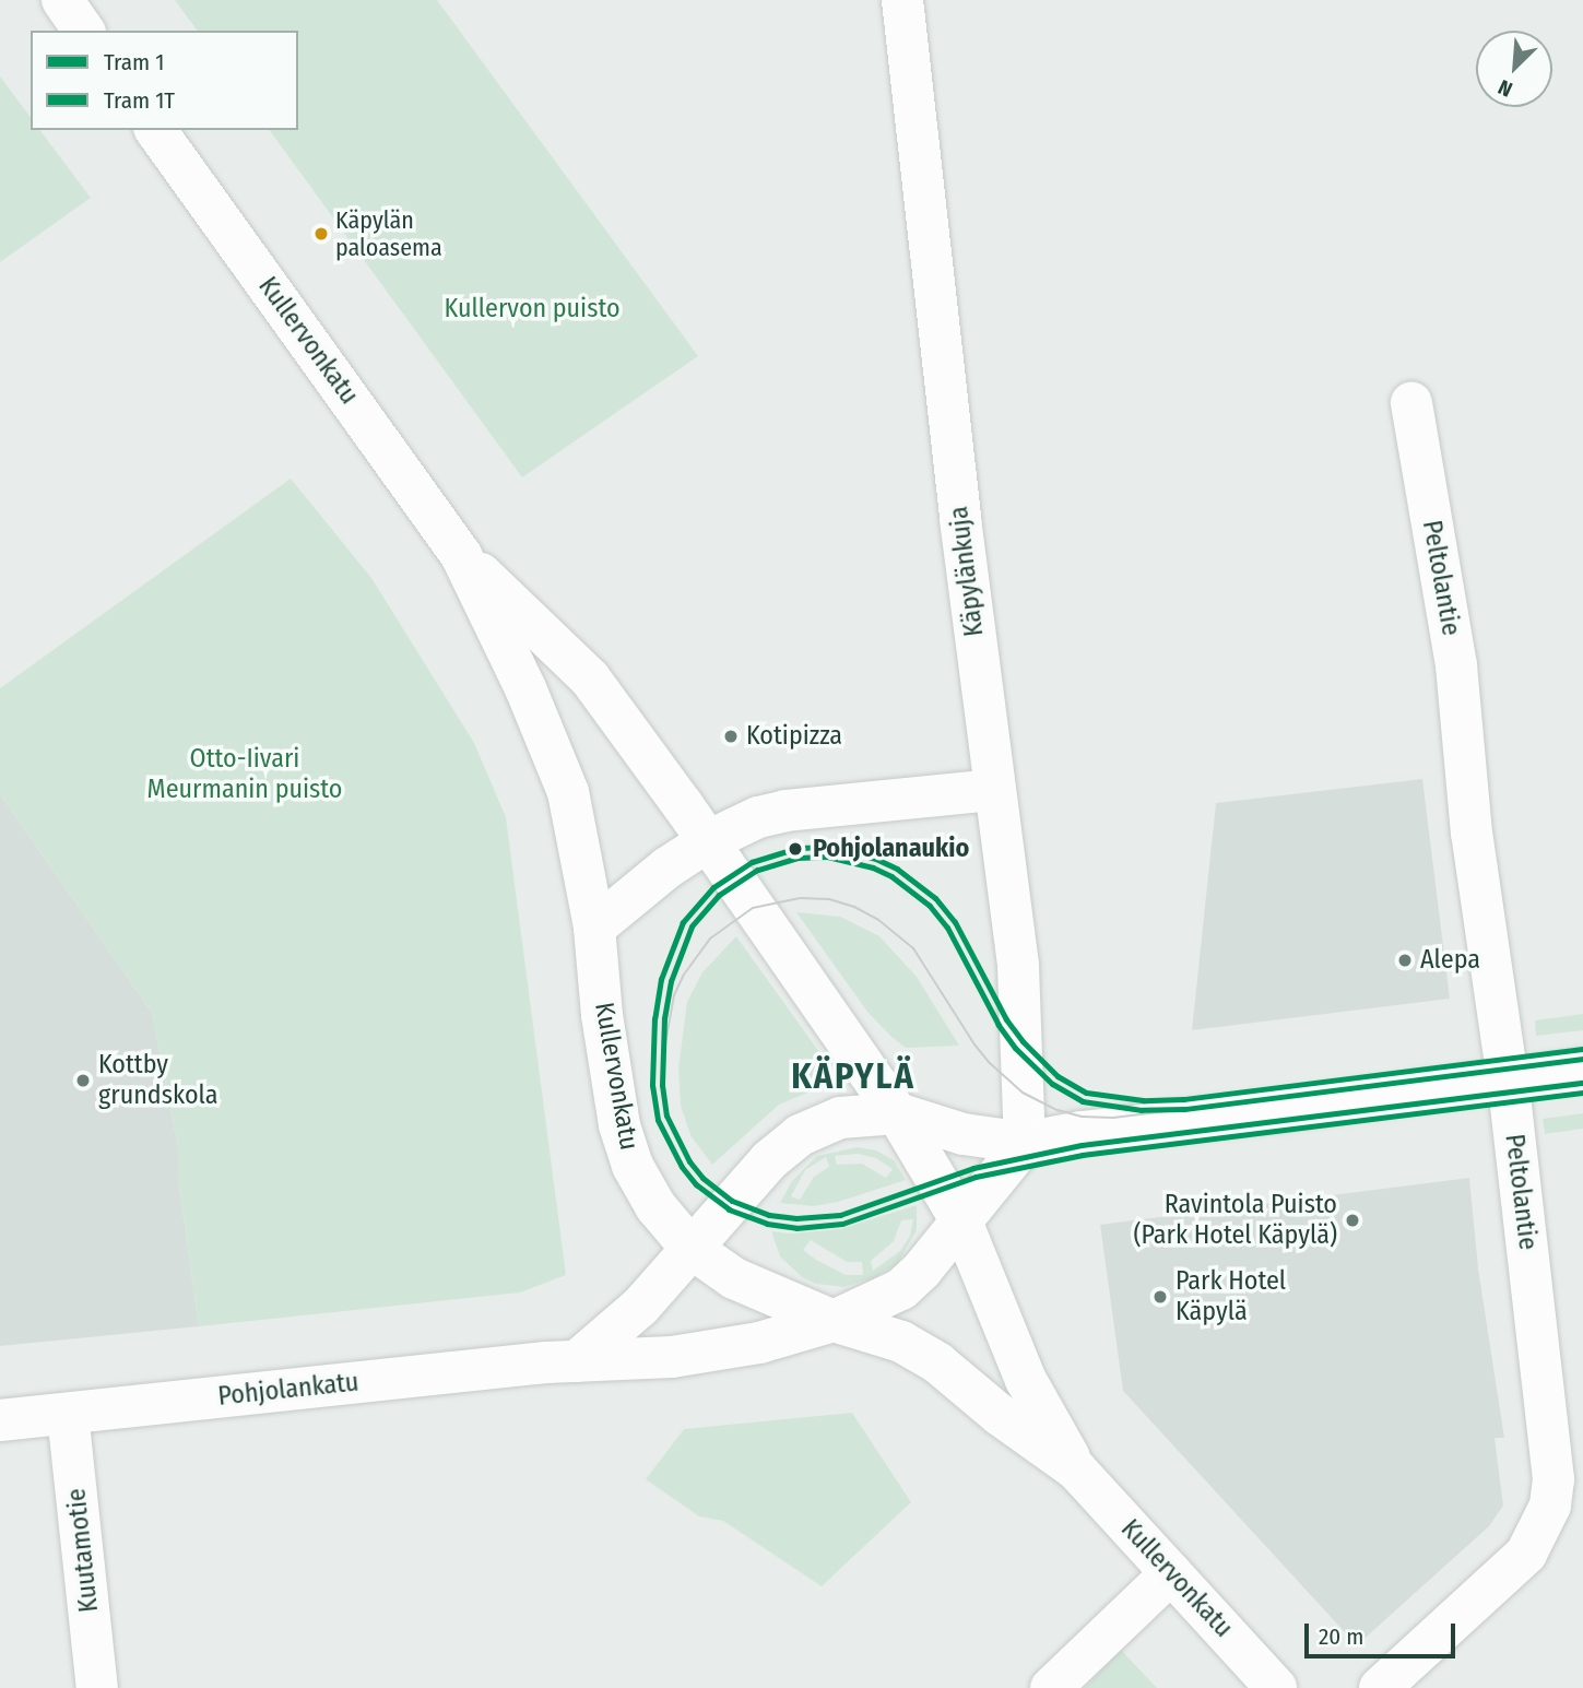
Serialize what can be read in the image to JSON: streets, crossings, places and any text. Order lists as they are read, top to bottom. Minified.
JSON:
{"streets":{"street":["Kullervonkatu","Käpylänkuja","Peltolantie","Pohjolankatu","Kuutamotie"]},"crossings":[["Kullervonkatu","Pohjolankatu"],["Käpylänkuja","Pohjolankatu"],["Pohjolankatu","Kuutamotie"]],"districts":["KÄPYLÄ"],"parks":["Kullervon puisto","Otto-Iivari Meurmanin puisto"],"places":["Käpylän paloasema","Kotipizza","Pohjolanaukio","Alepa","Kottby grundskola","Ravintola Puisto (Park Hotel Käpylä)","Park Hotel Käpylä"],"lines":["tram line 1T","tram line 1"],"legend":["Tram 1","Tram 1T"],"scale_bar":"20 m","north":"bottom left"}
